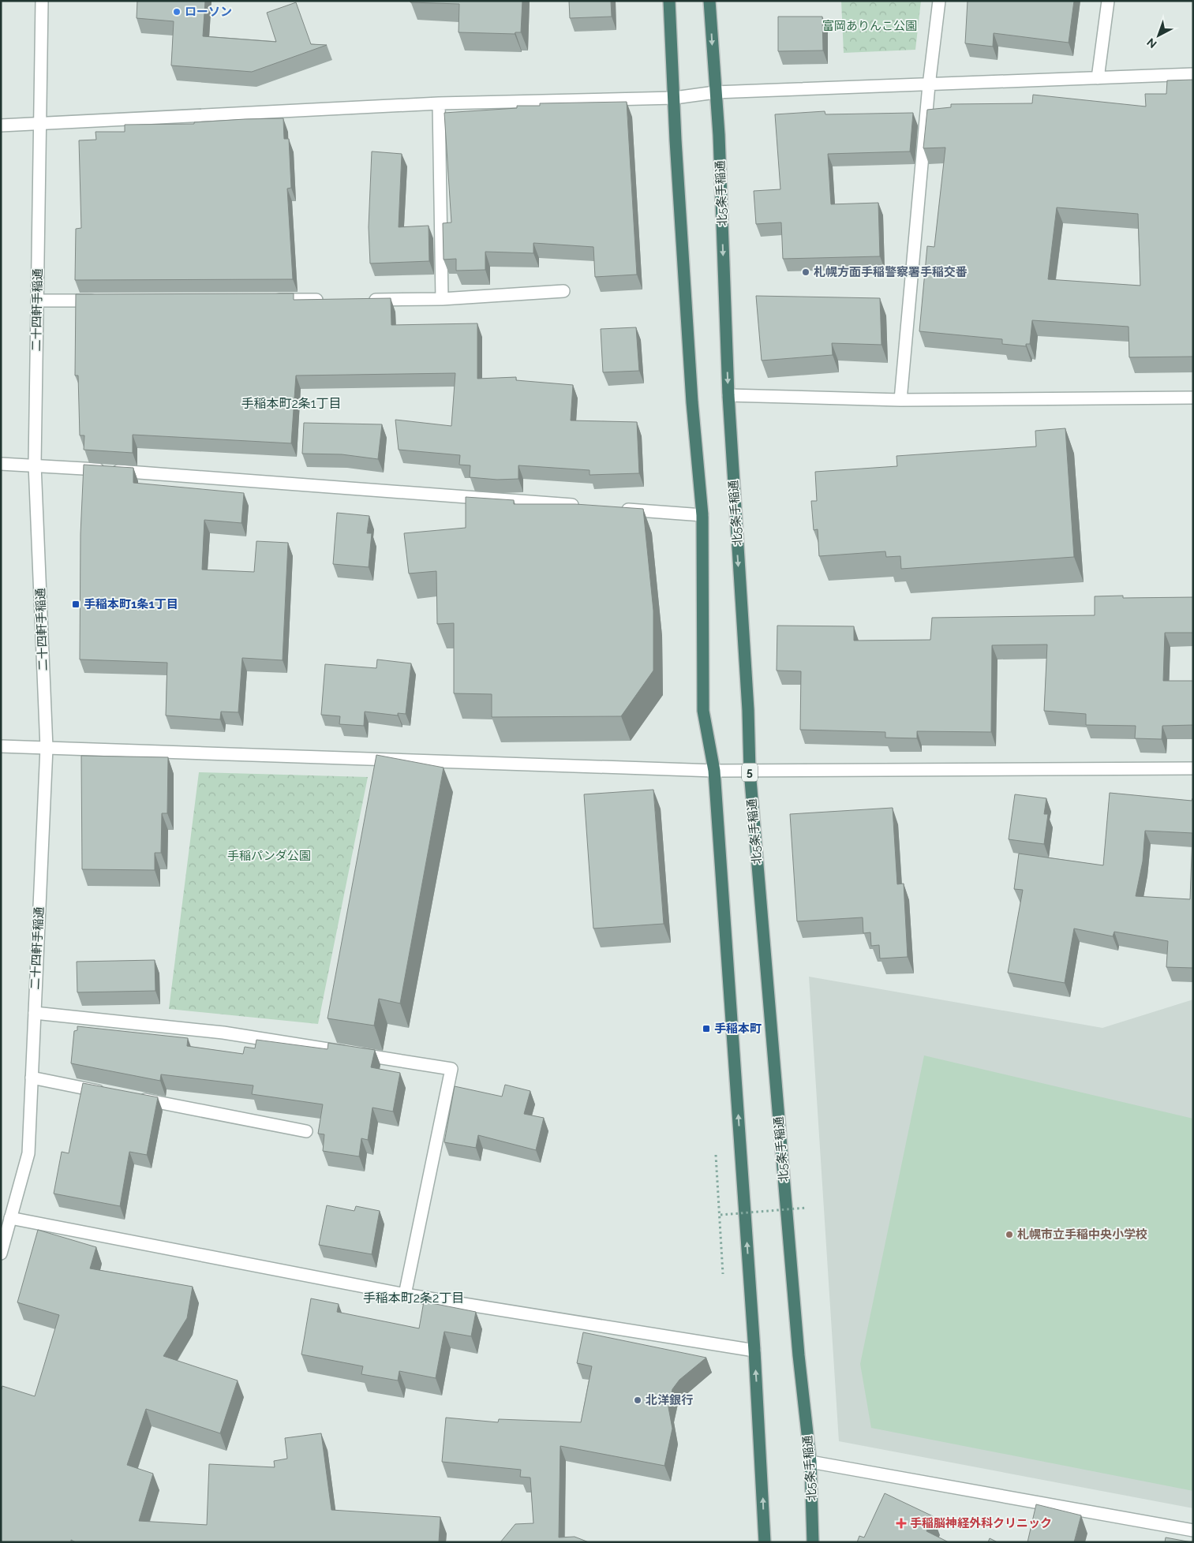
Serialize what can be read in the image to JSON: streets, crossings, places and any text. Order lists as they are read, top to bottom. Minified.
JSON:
{"streets":{"highway":["北5条手稲通","5"],"street":["二十四軒手稲通"]},"districts":["手稲本町2条1丁目","手稲本町2条2丁目"],"parks":["富岡ありんこ公園","手稲パンダ公園"],"places":{"other":["ローソン","札幌方面手稲警察署手稲交番","札幌市立手稲中央小学校","北洋銀行"],"transit":["手稲本町1条1丁目","手稲本町"],"health":["手稲脳神経外科クリニック"]},"north":"bottom left"}
